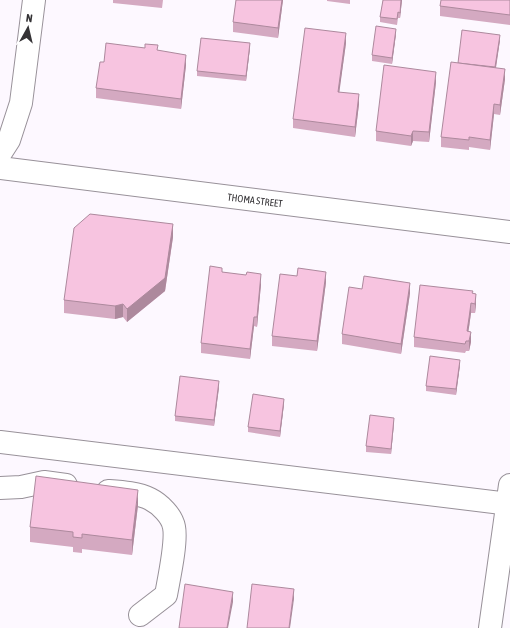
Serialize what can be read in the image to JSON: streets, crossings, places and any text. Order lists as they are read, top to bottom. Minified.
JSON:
{"streets":{"street":["THOMA STREET"]},"north":"top"}
